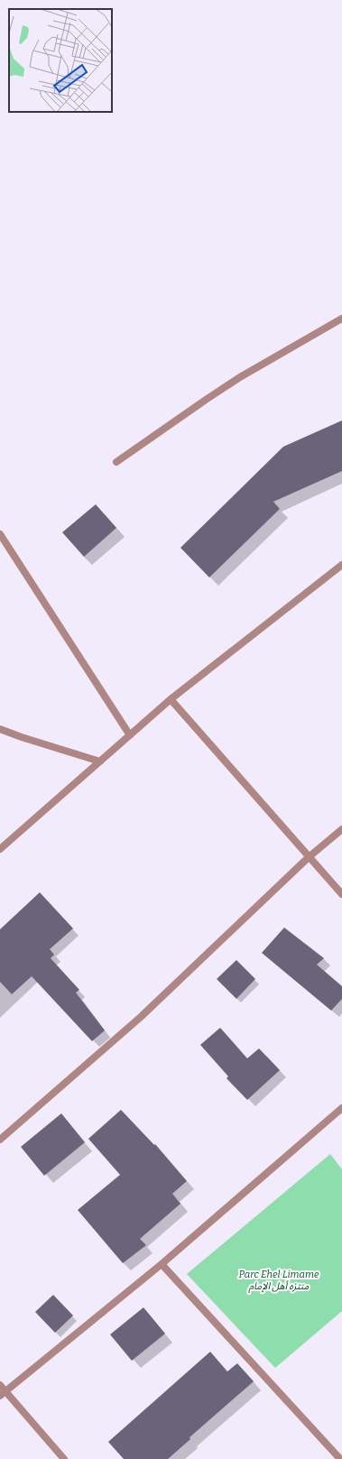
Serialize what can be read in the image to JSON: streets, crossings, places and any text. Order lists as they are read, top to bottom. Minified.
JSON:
{"parks":["Parc Ehel Limame منتزه أهل الإمام"]}
